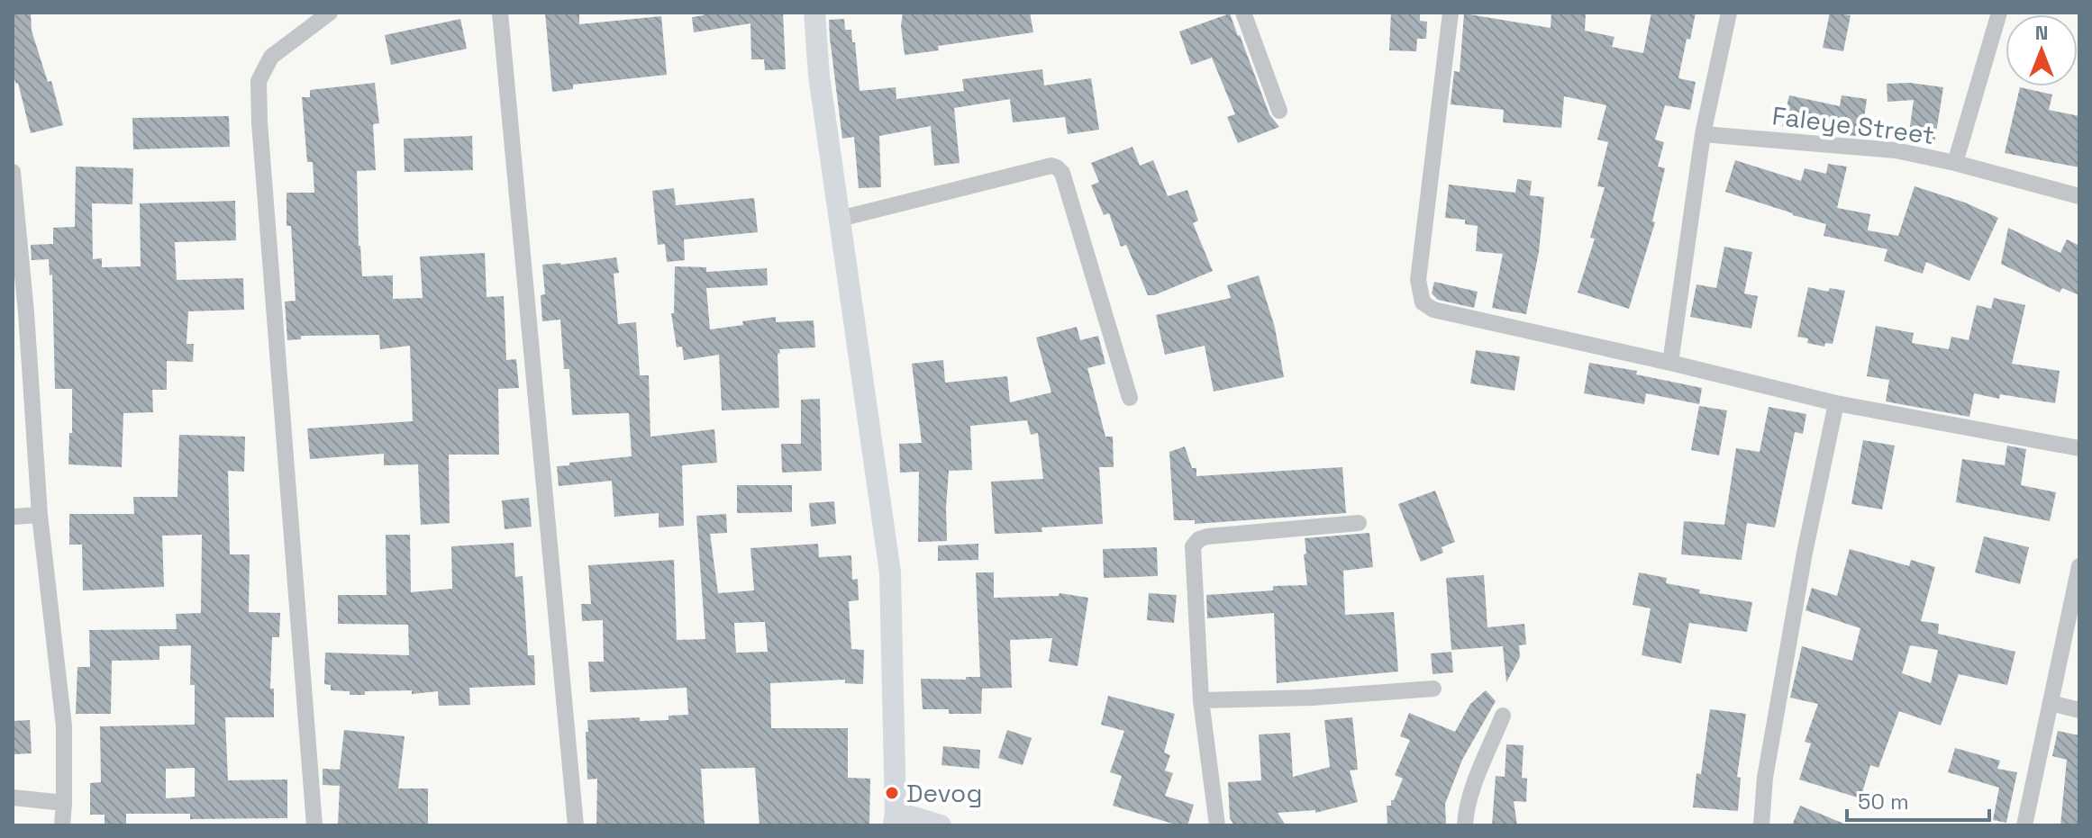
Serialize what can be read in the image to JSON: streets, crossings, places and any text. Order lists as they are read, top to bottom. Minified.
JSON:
{"streets":{"street":["Faleye Street"]},"places":["Devog"],"scale_bar":"50 m","north":"top"}
